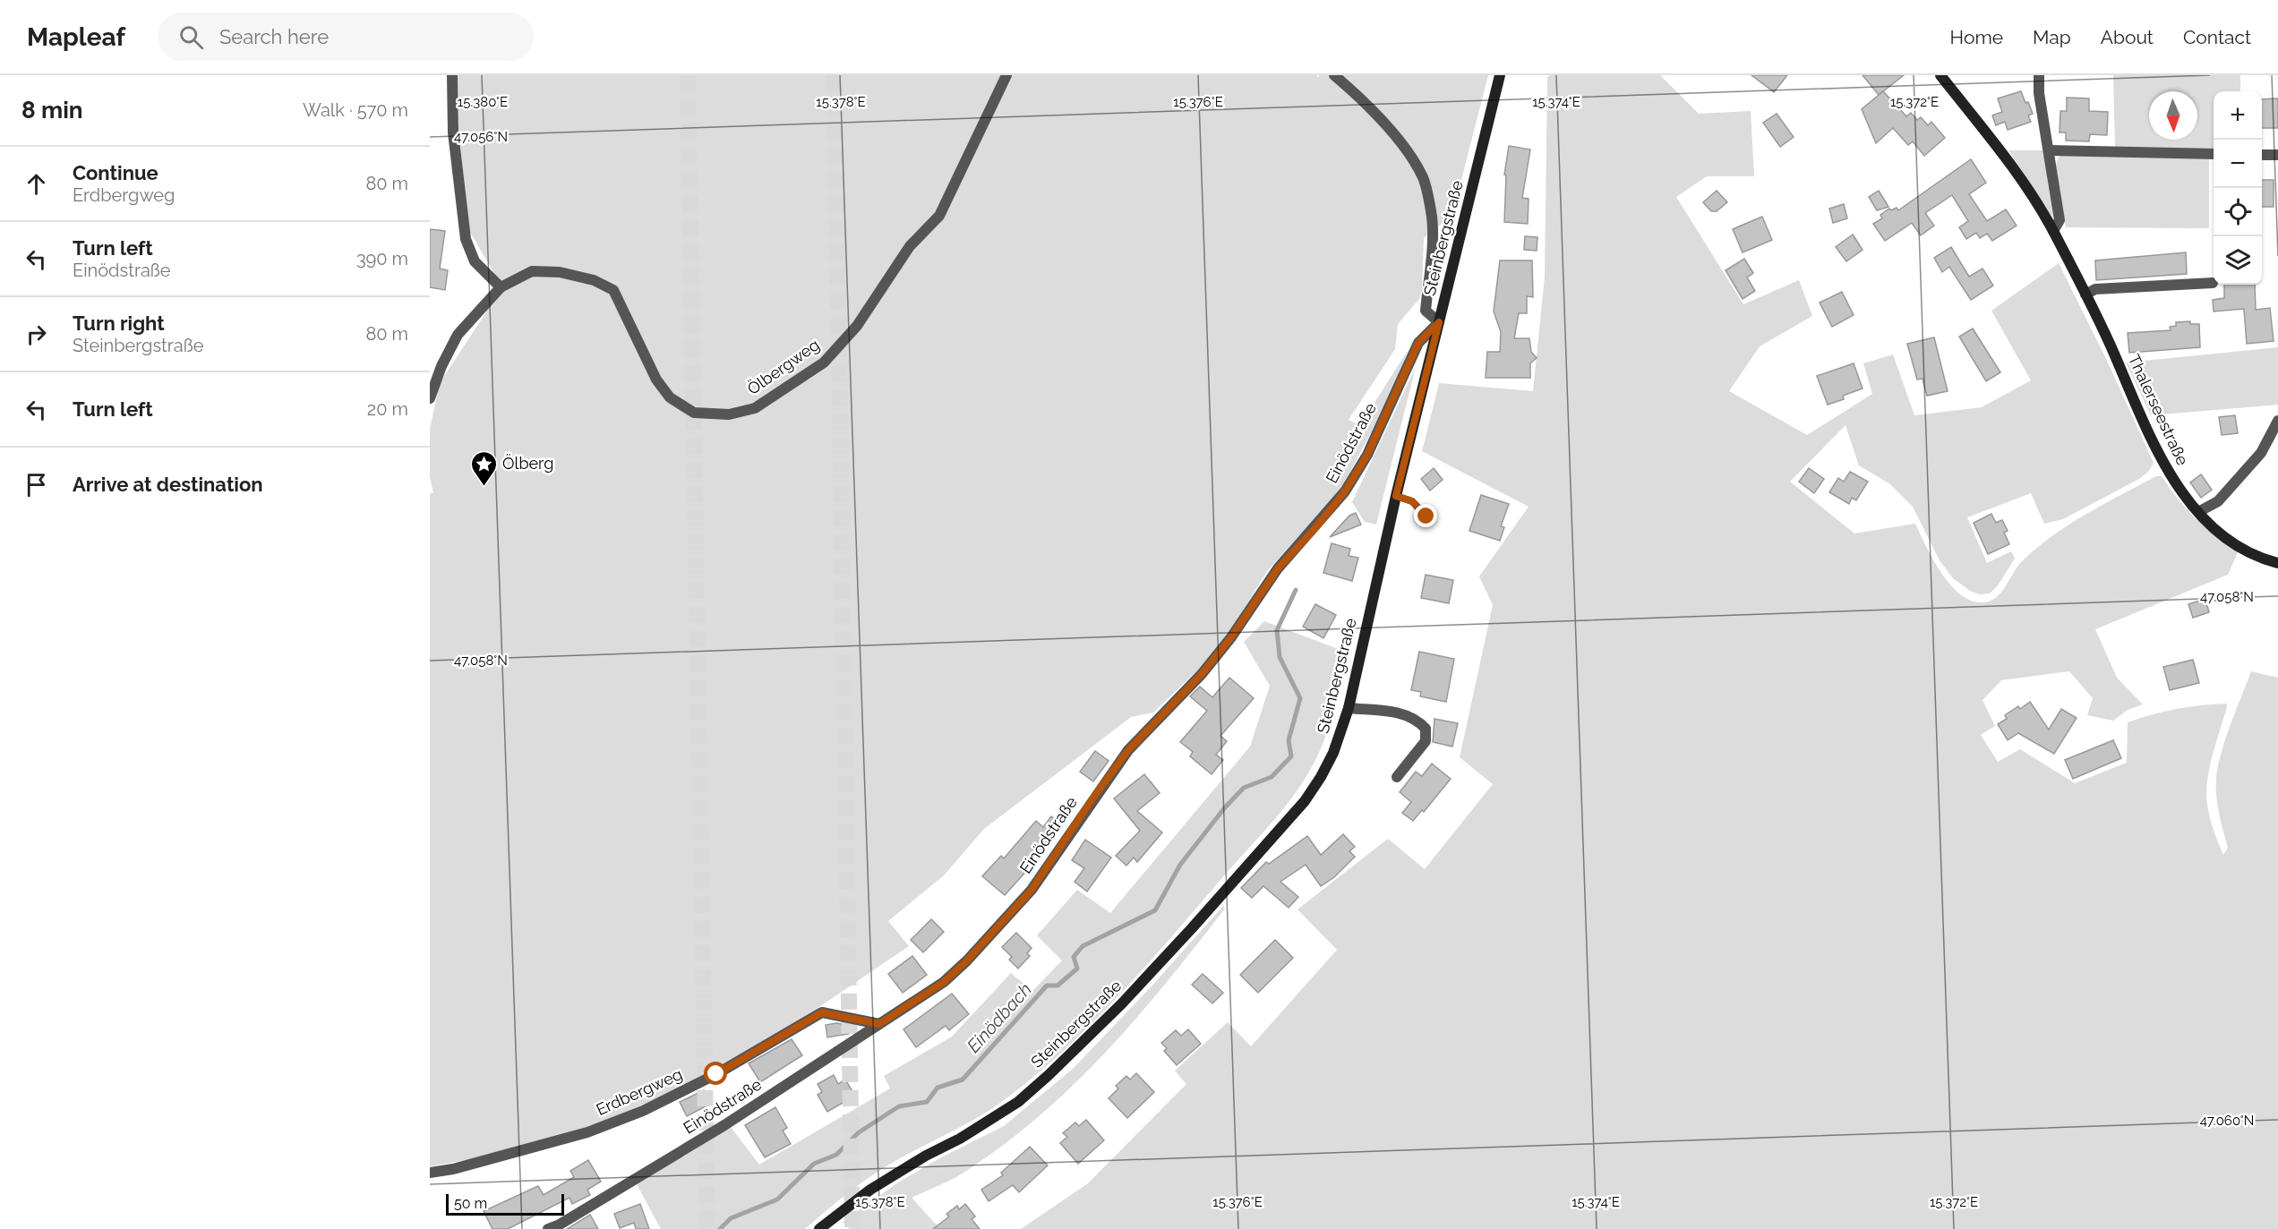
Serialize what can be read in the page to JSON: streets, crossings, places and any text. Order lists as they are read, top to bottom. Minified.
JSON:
{"streets":{"main road":["Steinbergstraße","Thalerseestraße"],"street":["Ölbergweg","Einödstraße","Erdbergweg"]},"crossings":[["Steinbergstraße","Einödstraße"],["Einödstraße","Erdbergweg"]],"water":["Einödbach"],"places":{"place":["Ölberg"]},"scale_bar":"50 m","north":"bottom","page":{"header":"Mapleaf","search":"Search here","nav":["Home","Map","About","Contact"],"heading":["8 min","Walk · 570 m"],"map_buttons":["+","−"],"list":[["Continue","Erdbergweg","80 m"],["Turn left","Einödstraße","390 m"],["Turn right","Steinbergstraße","80 m"],["Turn left","20 m"],"Arrive at destination"],"scale":"50 m"},"coordinates":["15.380°E","15.378°E","15.376°E","15.374°E","15.372°E","47.056°N","47.058°N","47.060°N"]}
